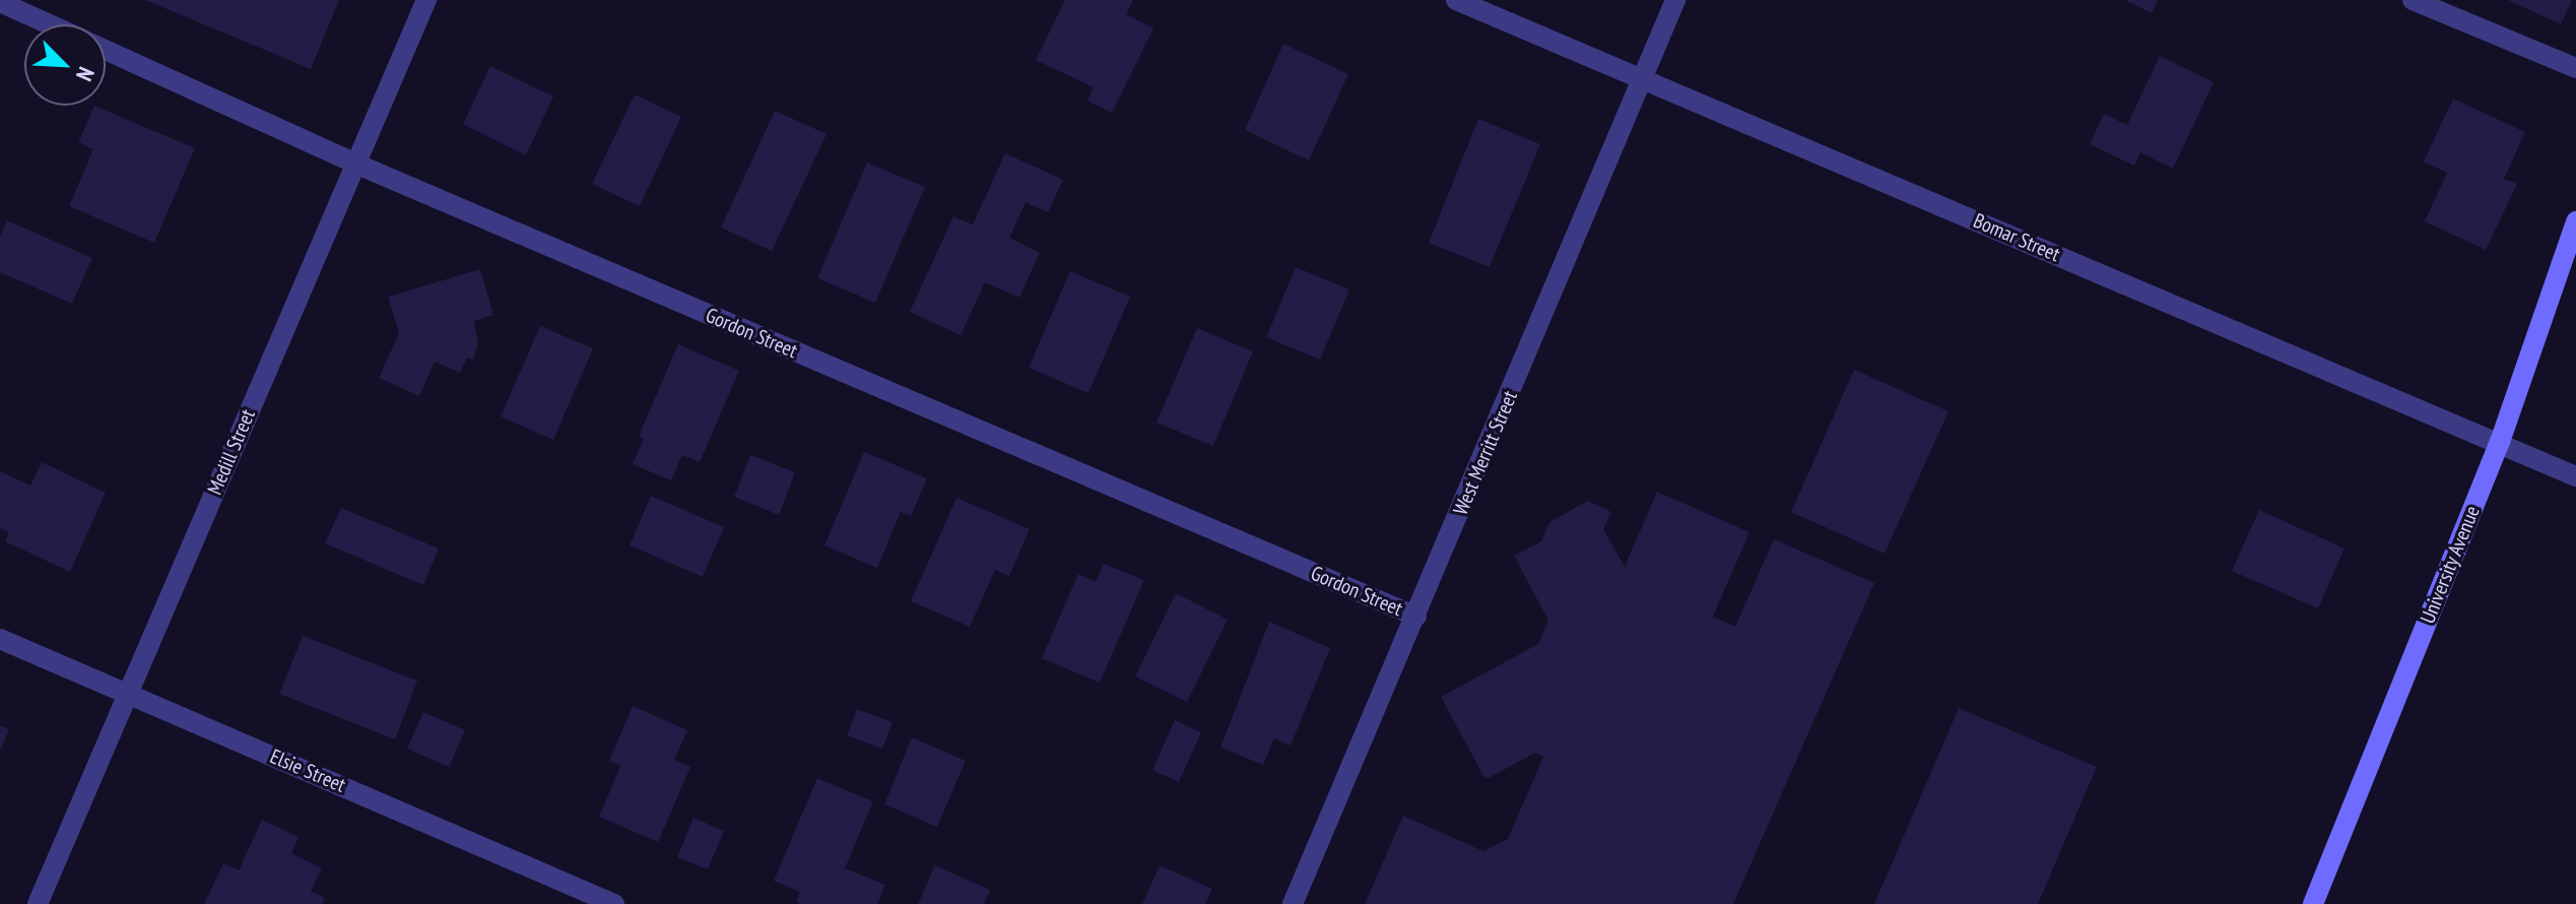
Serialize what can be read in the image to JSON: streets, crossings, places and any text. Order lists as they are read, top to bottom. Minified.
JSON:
{"streets":{"street":["Bomar Street","Gordon Street","Medill Street","West Merritt Street","University Avenue","Elsie Street"]},"crossings":[["Bomar Street","West Merritt Street"],["Bomar Street","University Avenue"],["Gordon Street","Medill Street"],["Gordon Street","West Merritt Street"],["Medill Street","Elsie Street"]],"north":"bottom right"}
